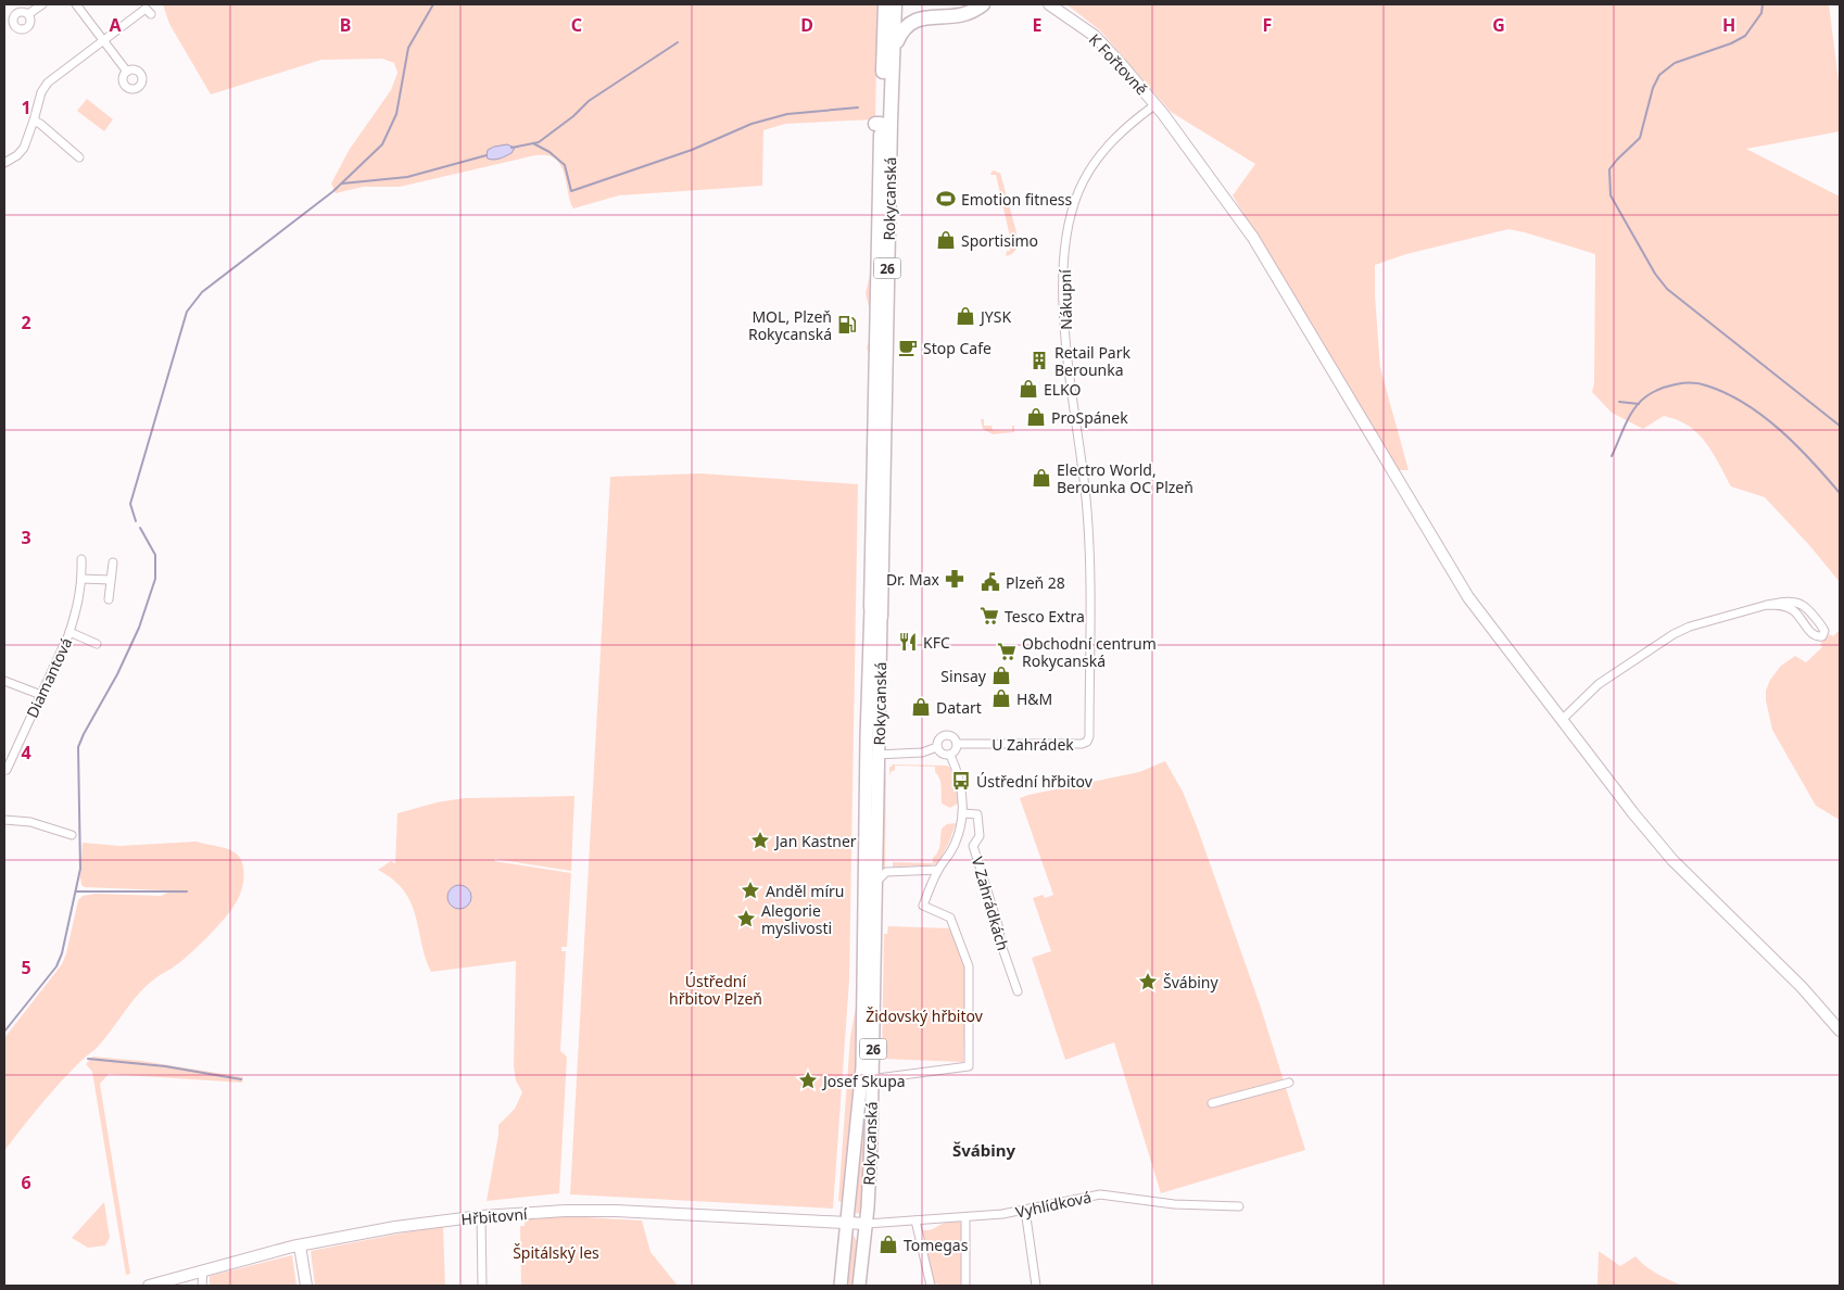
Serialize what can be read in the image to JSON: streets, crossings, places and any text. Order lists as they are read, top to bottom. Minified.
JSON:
{"streets":{"highway":["Rokycanská","26"],"street":["K Fořtovně","Nákupní","Diamantová","U Zahrádek","V Zahrádkách","Vyhlídková","Hřbitovní"]},"crossings":[["K Fořtovně","Nákupní"],["Rokycanská","26"],["Rokycanská","Vyhlídková"],["Rokycanská","Hřbitovní"],["Nákupní","U Zahrádek"],["Vyhlídková","Hřbitovní"]],"districts":["Švábiny"],"parks":["Ústřední hřbitov Plzeň","Židovský hřbitov","Špitálský les"],"places":{"sports":["Emotion fitness"],"shop":["Sportisimo","JYSK","ELKO","ProSpánek","Electro World, Berounka OC Plzeň","Sinsay","H&M","Datart","Tomegas"],"fuel station":["MOL, Plzeň Rokycanská"],"cafe":["Stop Cafe"],"building":["Retail Park Berounka"],"pharmacy":["Dr. Max"],"public building":["Plzeň 28"],"supermarket":["Tesco Extra","Obchodní centrum Rokycanská"],"restaurant":["KFC"],"bus stop":["Ústřední hřbitov"],"place":["Jan Kastner","Anděl míru","Alegorie myslivosti","Švábiny","Josef Skupa"]},"grid":{"columns":["A","B","C","D","E","F","G","H"],"rows":["1","2","3","4","5","6"]}}
